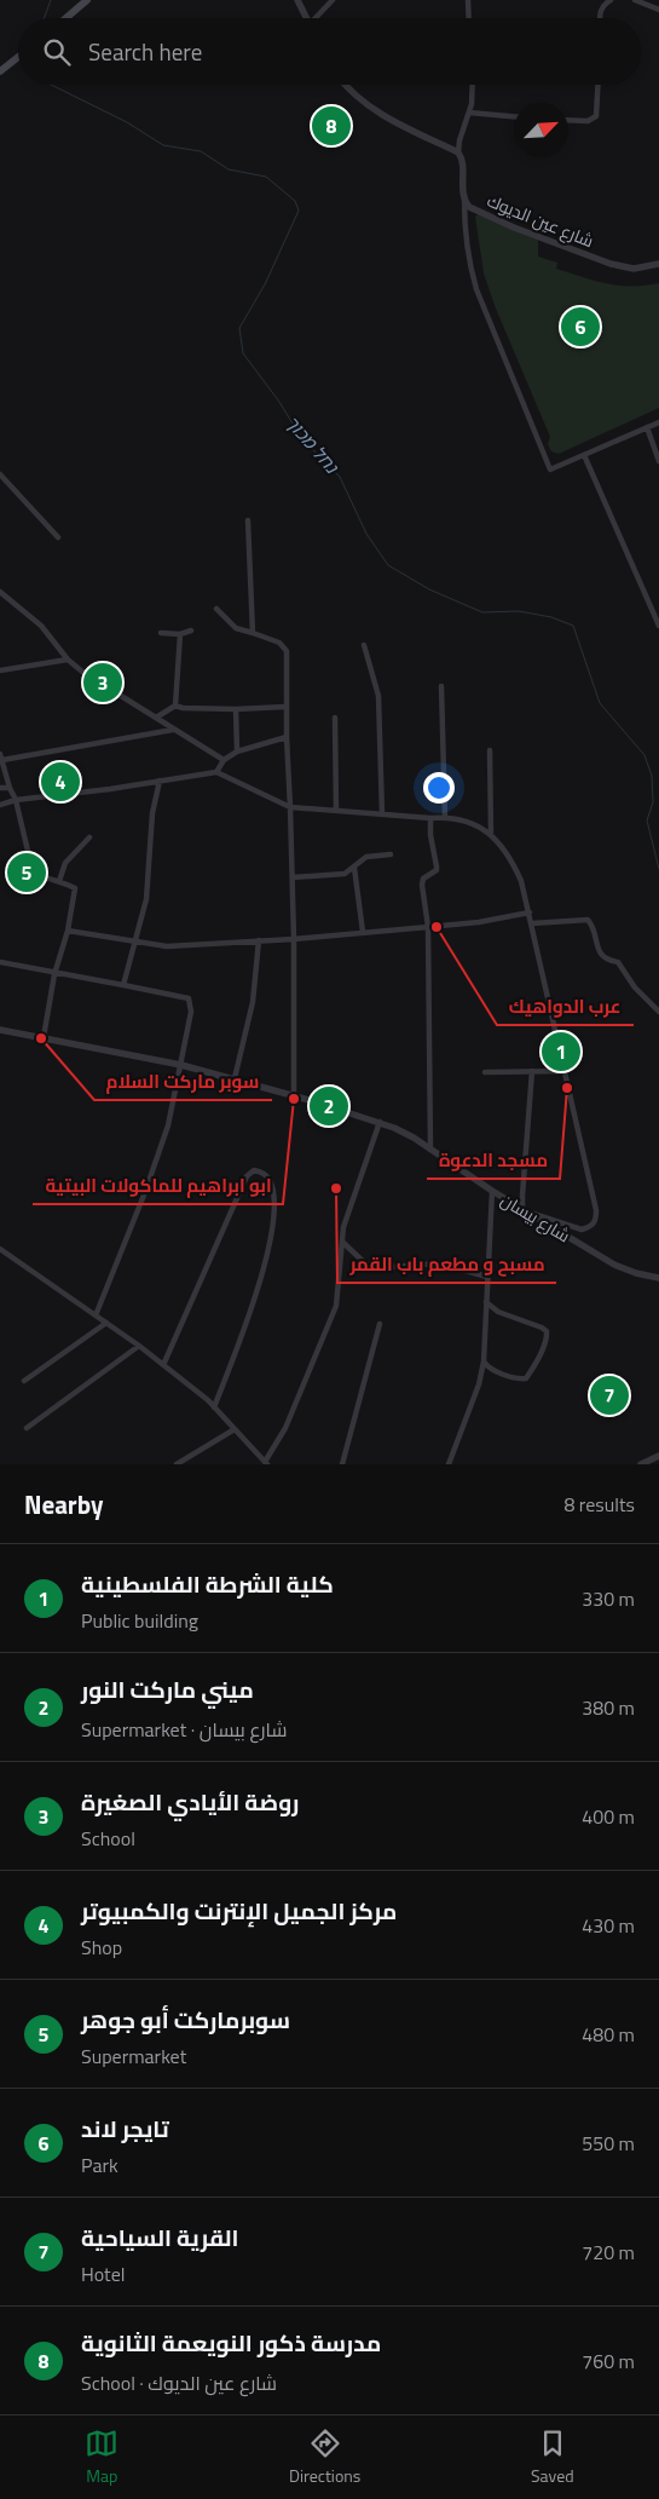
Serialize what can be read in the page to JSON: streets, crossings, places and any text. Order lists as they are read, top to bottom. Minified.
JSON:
{"streets":{"street":["شارع عين الديوك","شارع بيسان"]},"water":["נחל מכוך"],"places":["عرب الدواهيك","سوبر ماركت السلام","مسجد الدعوة","ابو ابراهيم للماكولات البيتية","مسبح و مطعم باب القمر"],"north":"top right","page":{"search":"Search here","pins":["8","6","3","4","5","1","2","7"],"heading":["Nearby","8 results"],"list":[{"mark":"1","name":"كلية الشرطة الفلسطينية","note":"Public building","value":"330 m"},{"mark":"2","name":"ميني ماركت النور","note":"Supermarket · شارع بيسان","value":"380 m"},{"mark":"3","name":"روضة الأيادي الصغيرة","note":"School","value":"400 m"},{"mark":"4","name":"مركز الجميل الإنترنت والكمبيوتر","note":"Shop","value":"430 m"},{"mark":"5","name":"سوبرماركت أبو جوهر","note":"Supermarket","value":"480 m"},{"mark":"6","name":"تايجر لاند","note":"Park","value":"550 m"},{"mark":"7","name":"القرية السياحية","note":"Hotel","value":"720 m"},{"mark":"8","name":"مدرسة ذكور النويعمة الثانوية","note":"School · شارع عين الديوك","value":"760 m"}],"nav":["Map","Directions","Saved"]}}
